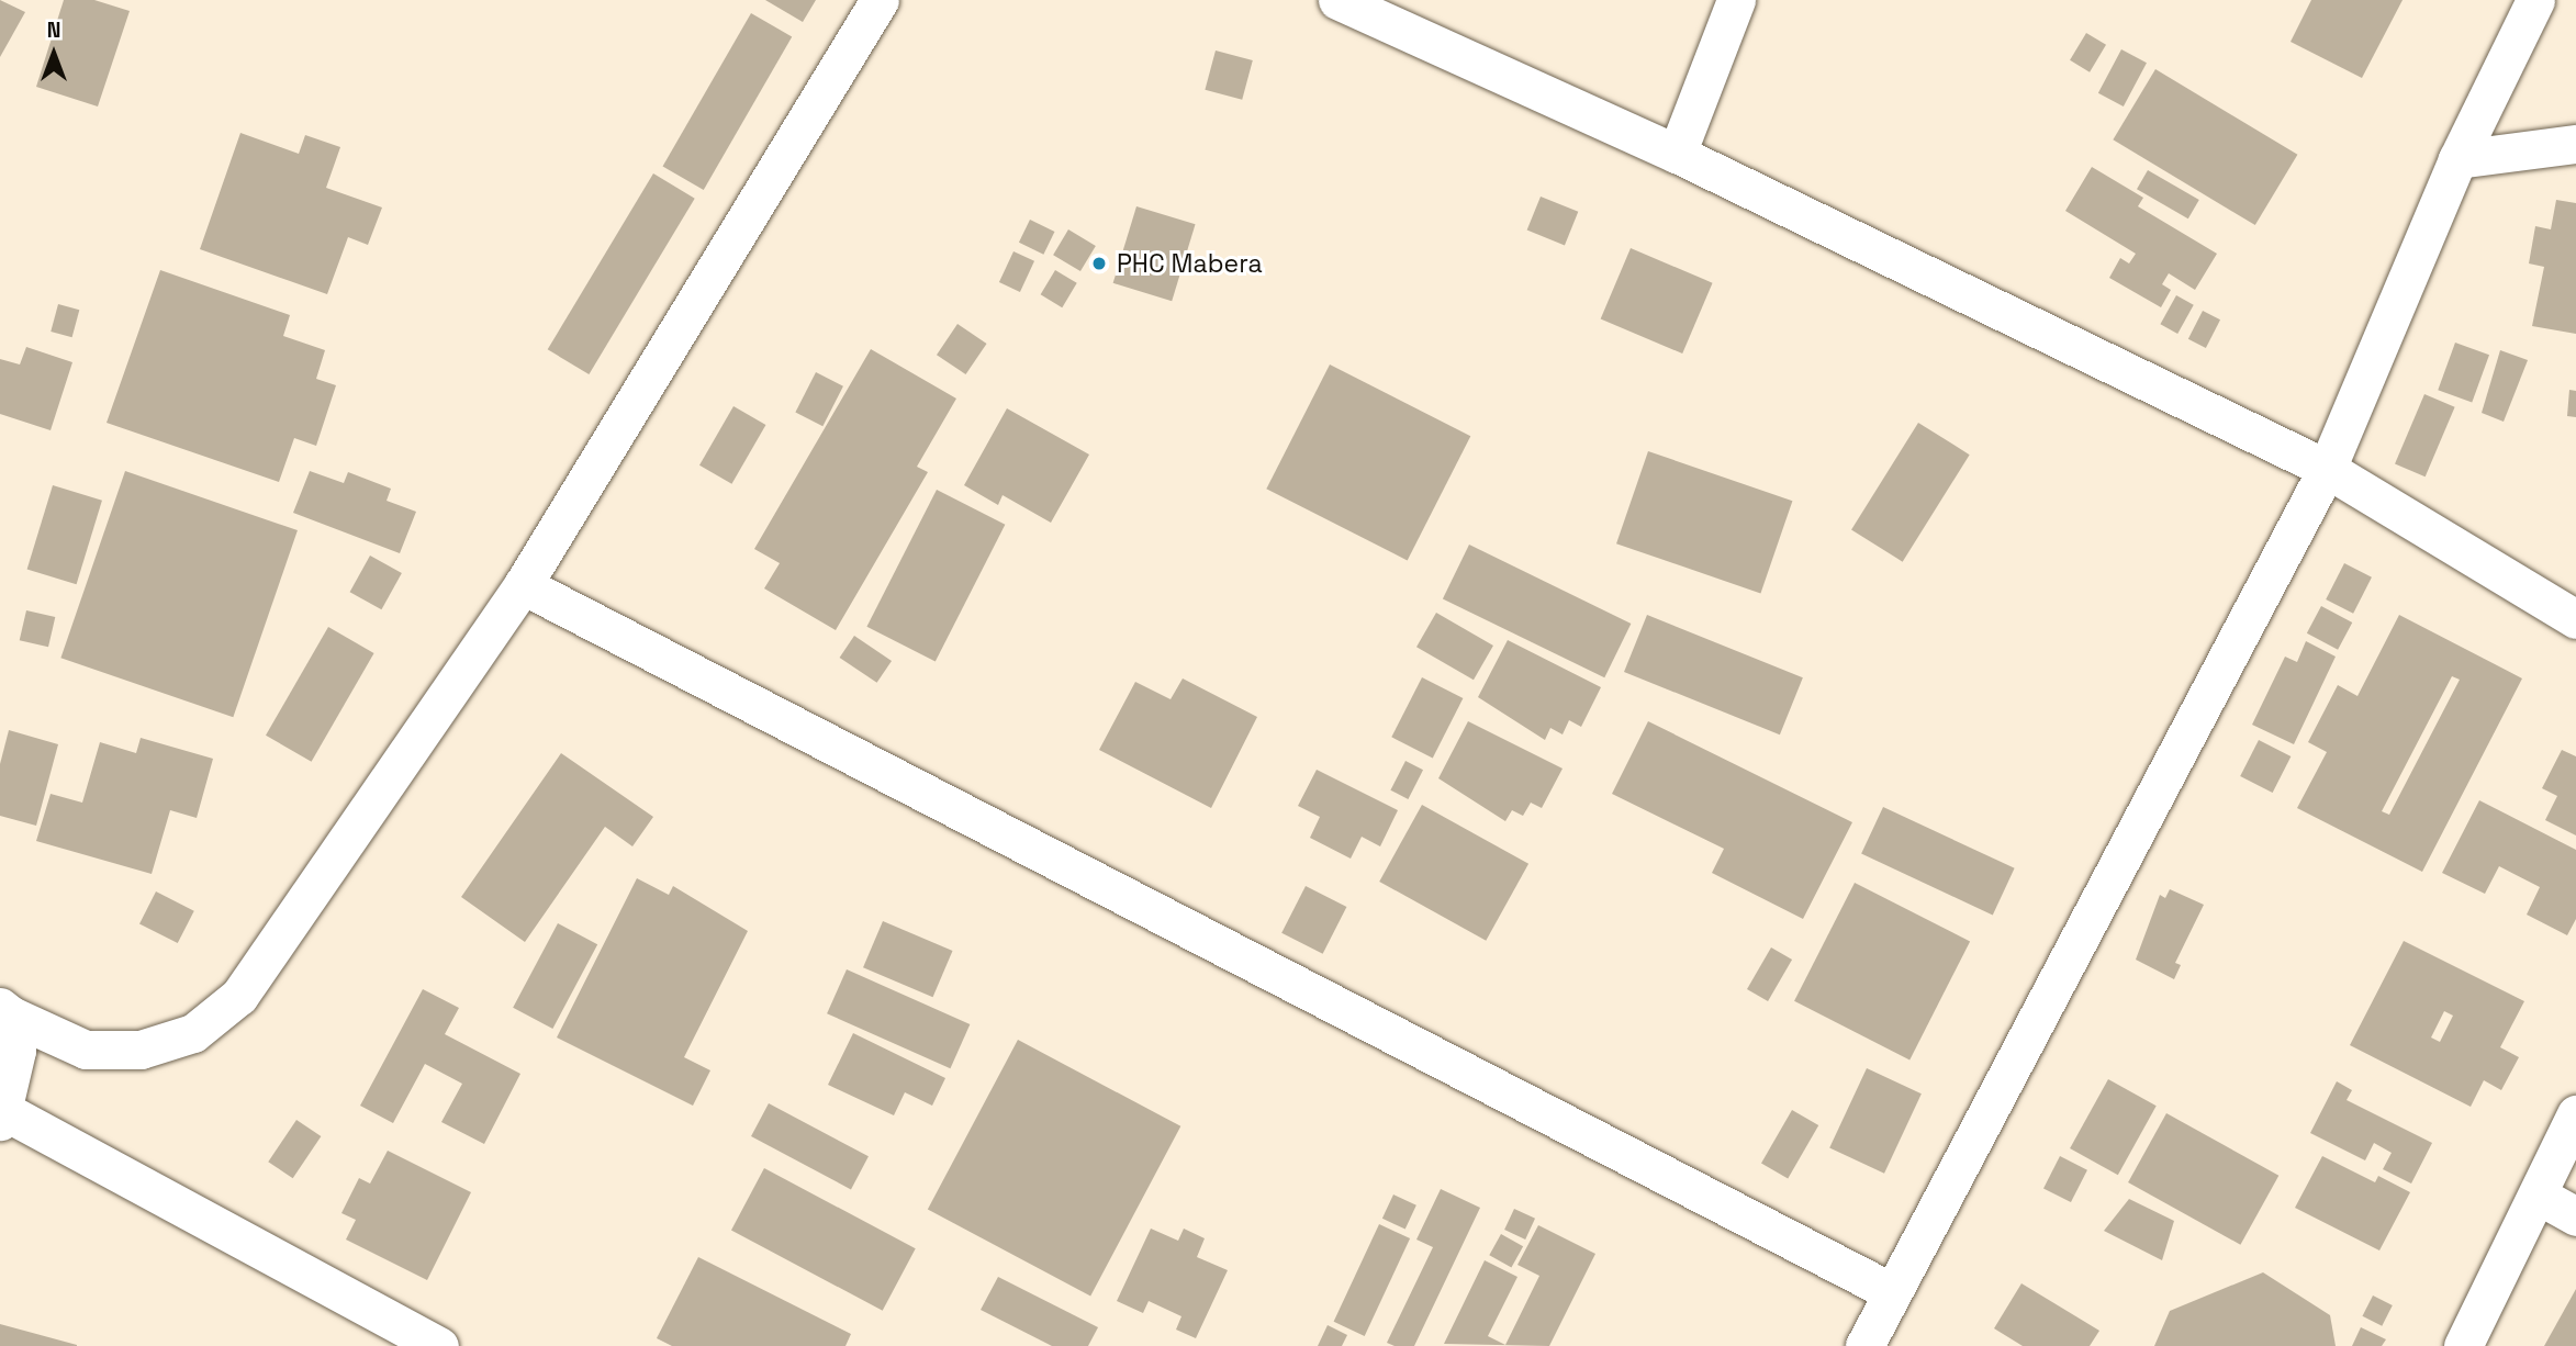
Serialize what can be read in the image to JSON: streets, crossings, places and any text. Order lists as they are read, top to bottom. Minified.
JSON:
{"places":["PHC Mabera"],"north":"top"}
